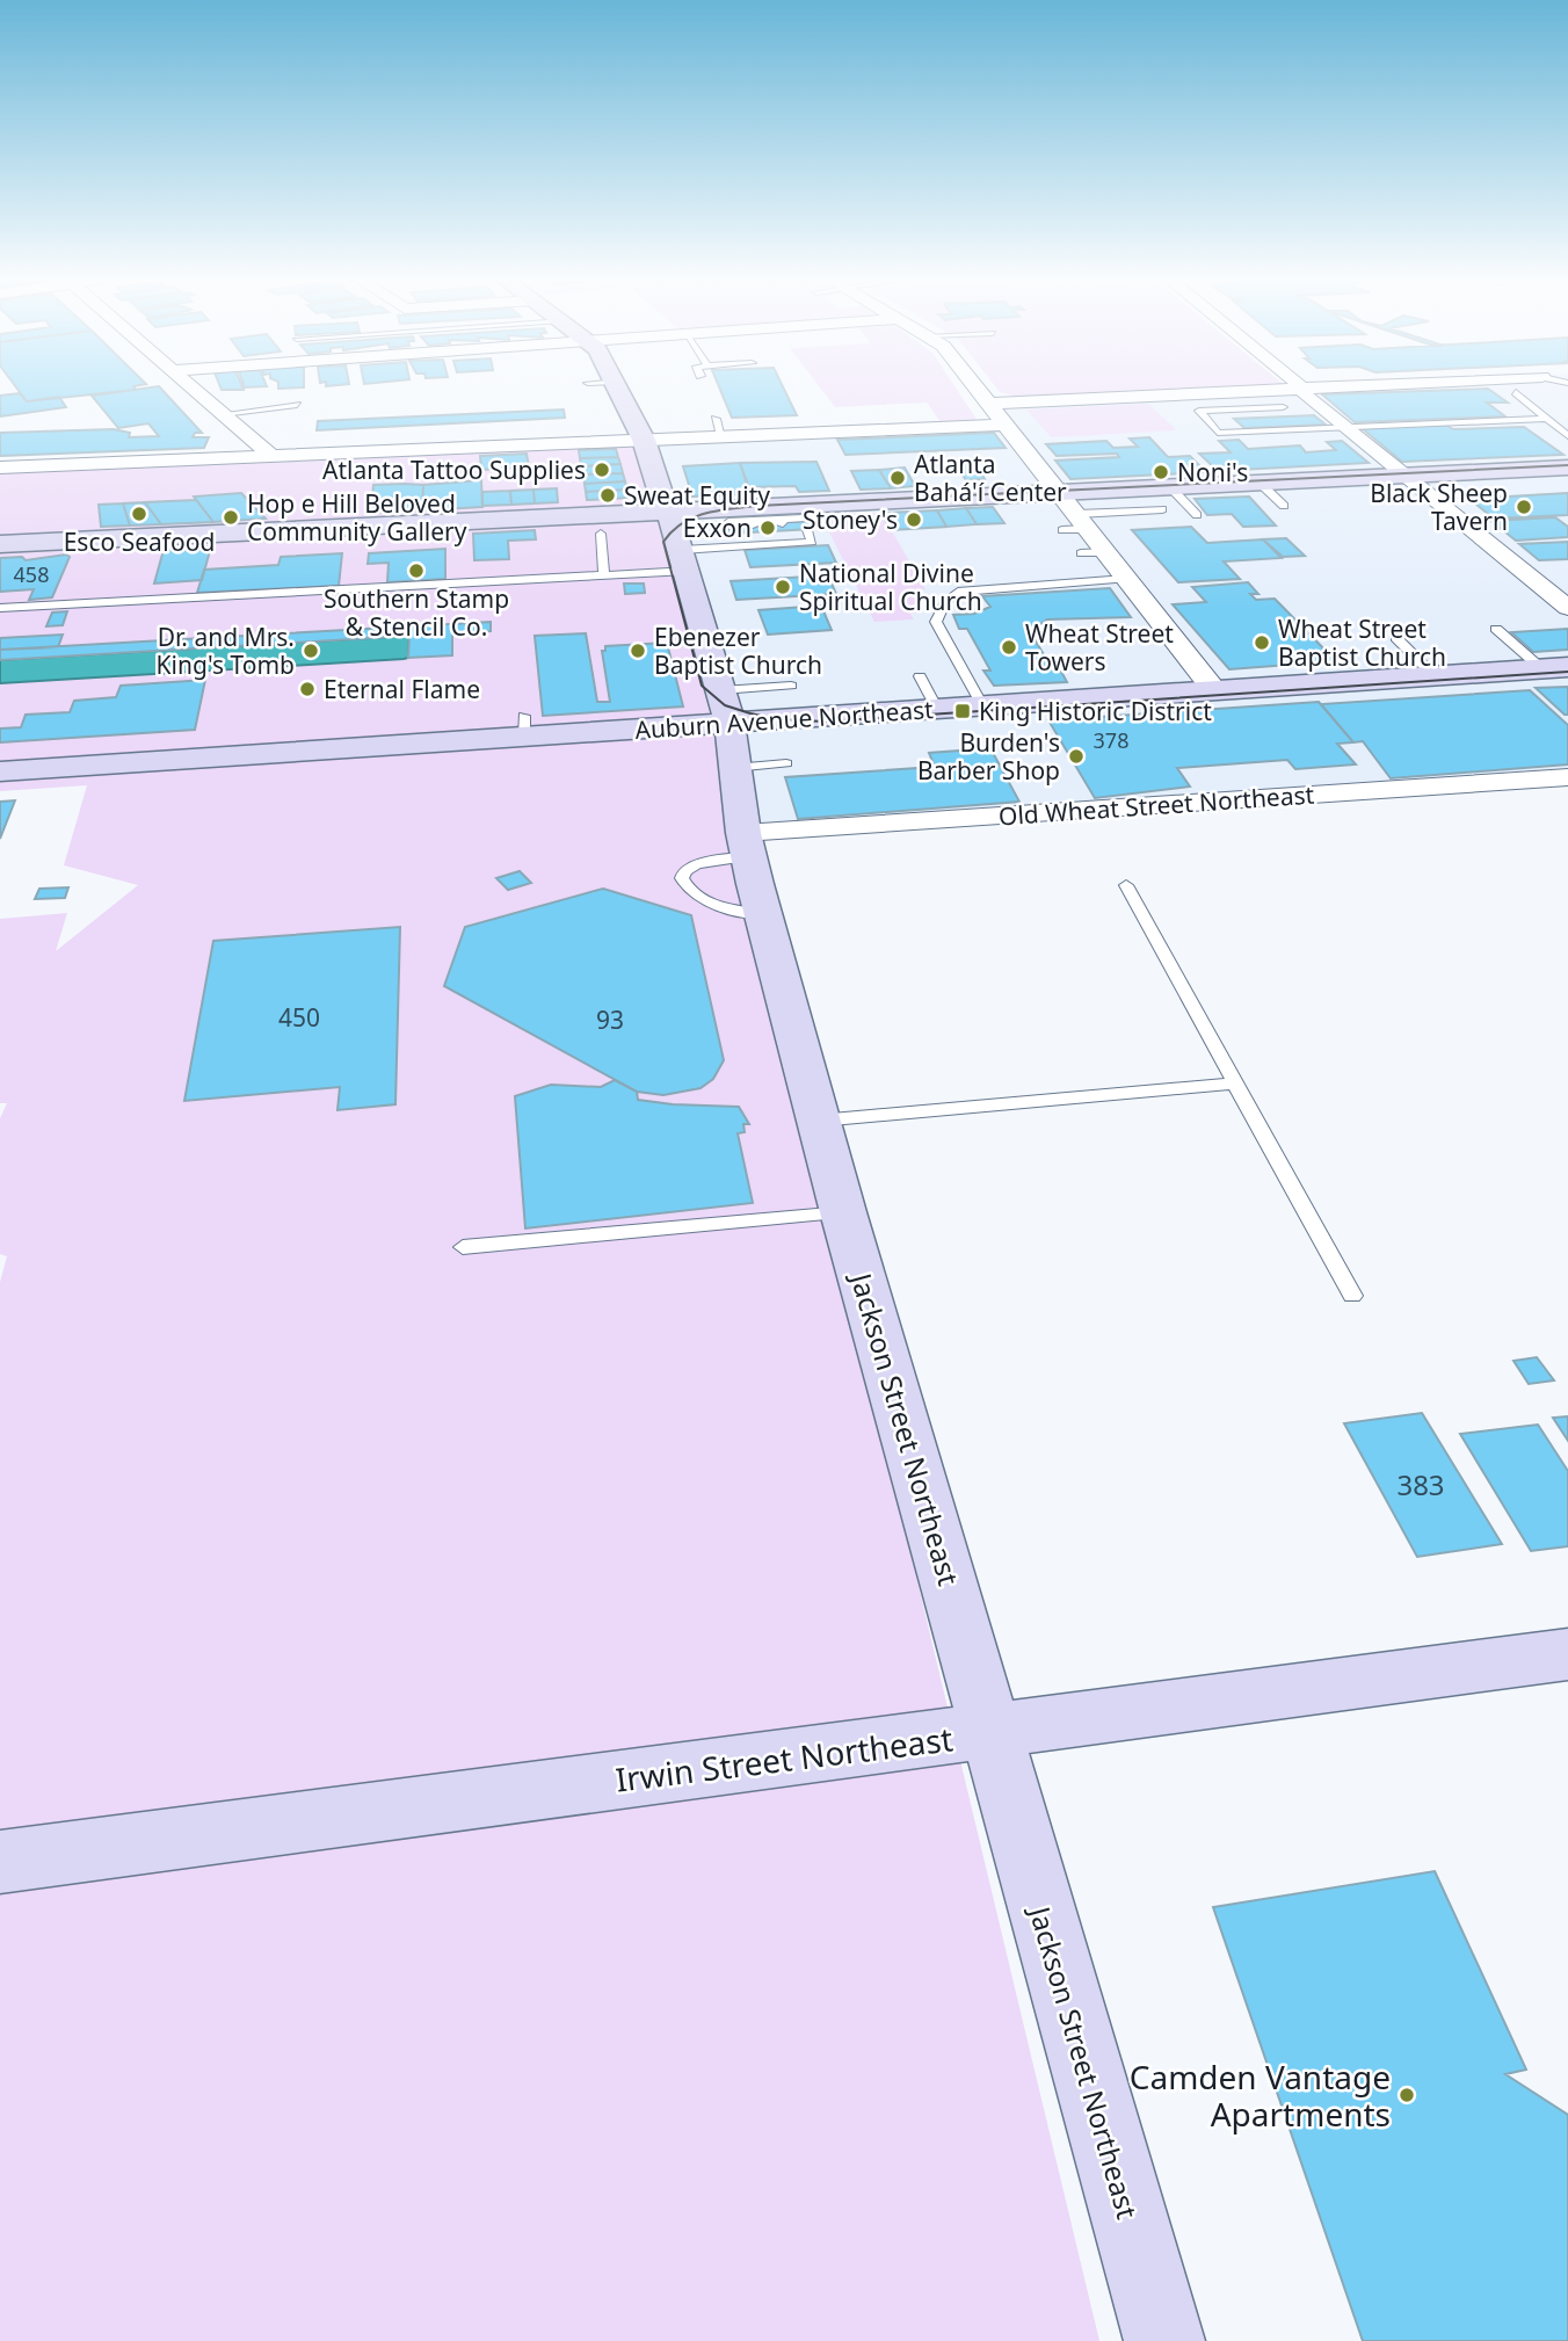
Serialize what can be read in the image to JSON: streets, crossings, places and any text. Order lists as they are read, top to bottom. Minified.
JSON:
{"streets":{"street":["Auburn Avenue Northeast","Old Wheat Street Northeast","Jackson Street Northeast","Irwin Street Northeast"]},"crossings":[["Auburn Avenue Northeast","Jackson Street Northeast"],["Old Wheat Street Northeast","Jackson Street Northeast"],["Jackson Street Northeast","Irwin Street Northeast"]],"places":{"other":["Atlanta Tattoo Supplies","Noni's","Atlanta Bahá'í Center","Sweat Equity","Black Sheep Tavern","Esco Seafood","Hop e Hill Beloved Community Gallery","Stoney's","Exxon","Southern Stamp & Stencil Co.","National Divine Spiritual Church","Wheat Street Baptist Church","Wheat Street Towers","Dr. and Mrs. King's Tomb","Ebenezer Baptist Church","Eternal Flame","Burden's Barber Shop","Camden Vantage Apartments"],"transit":["King Historic District"]},"house_numbers":["458","378","450","93","383"]}
